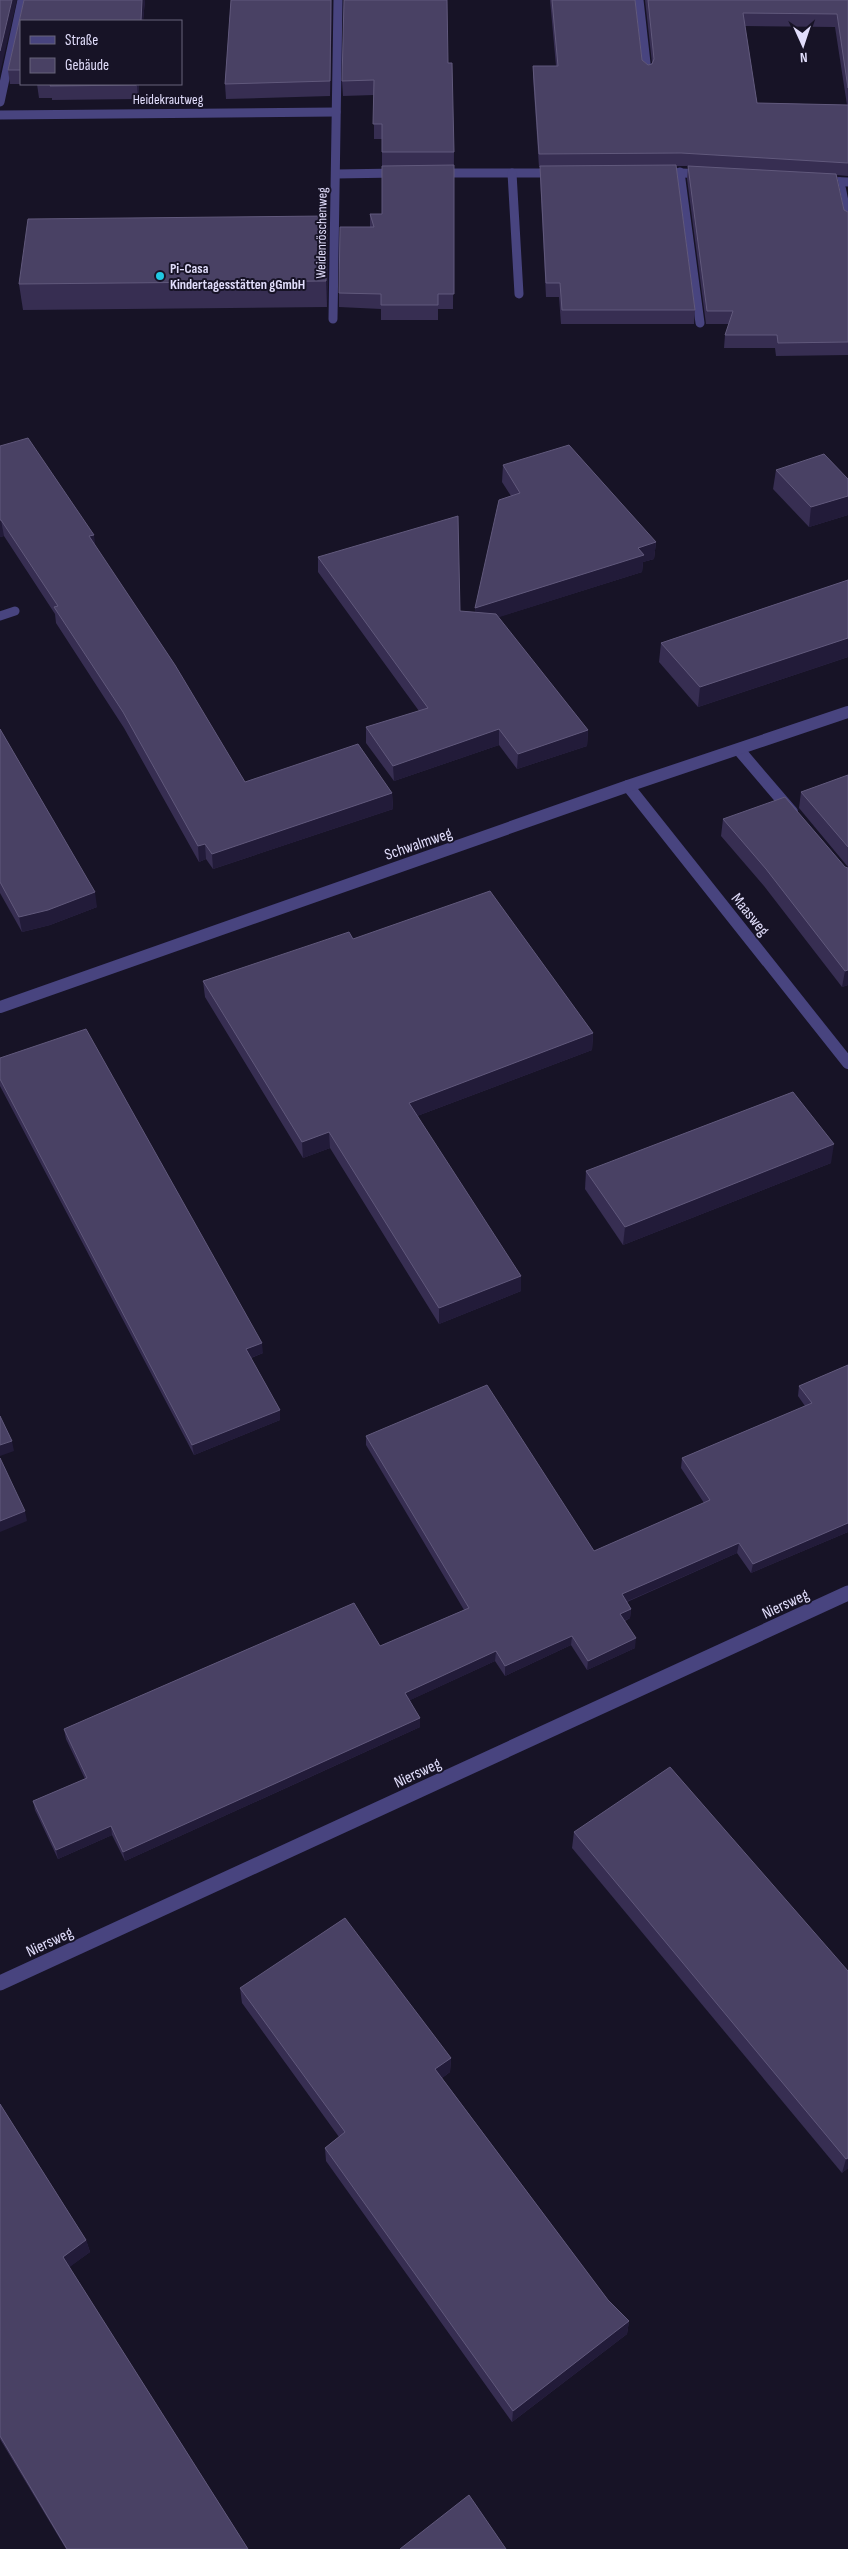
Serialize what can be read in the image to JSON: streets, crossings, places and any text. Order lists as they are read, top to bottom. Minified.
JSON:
{"streets":{"street":["Heidekrautweg","Weidenröschenweg","Schwalmweg","Maasweg","Niersweg"]},"crossings":[["Schwalmweg","Maasweg"]],"places":["Pi-Casa Kindertagesstätten gGmbH"],"legend":["Straße","Gebäude"],"north":"bottom"}
